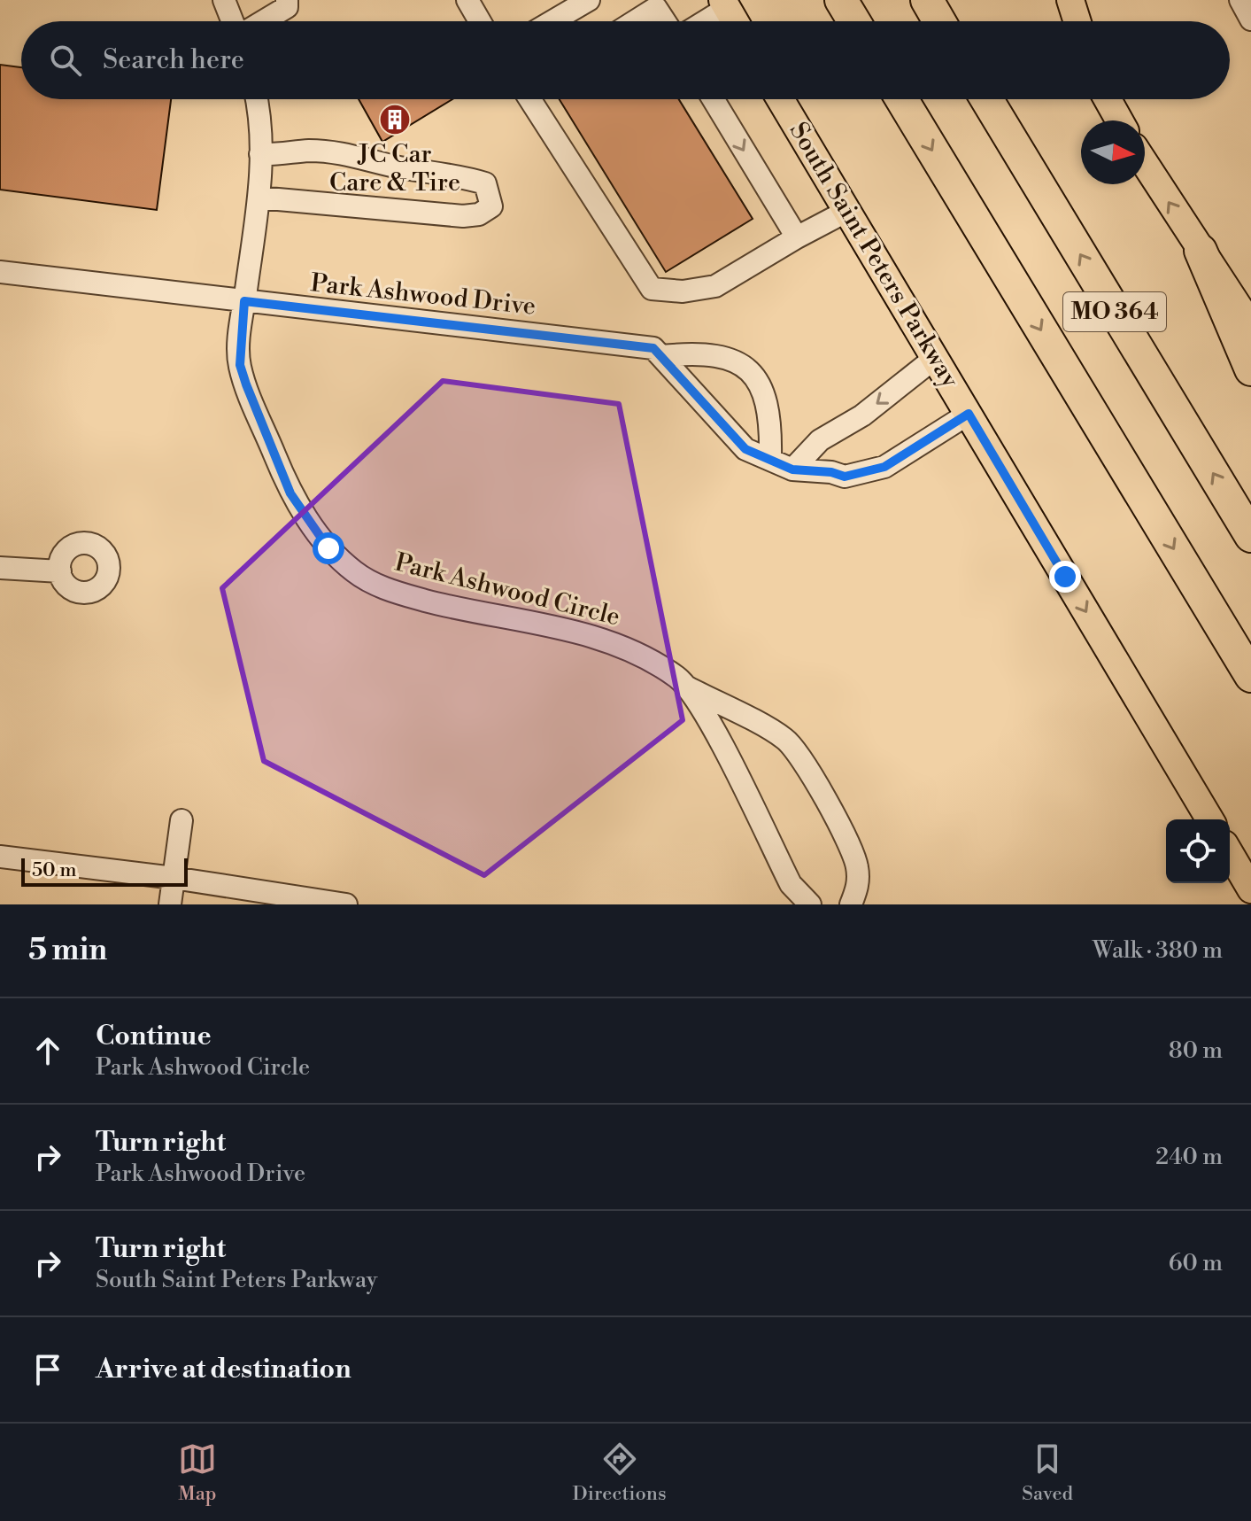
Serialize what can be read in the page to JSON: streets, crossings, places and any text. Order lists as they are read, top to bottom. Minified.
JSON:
{"streets":{"highway":["MO 364"],"main road":["South Saint Peters Parkway"],"street":["Park Ashwood Drive","Park Ashwood Circle"]},"crossings":[["Park Ashwood Drive","Park Ashwood Circle"]],"one_way":["South Saint Peters Parkway"],"places":{"building":["JC Car Care & Tire"]},"scale_bar":"50 m","north":"right","page":{"search":"Search here","scale":"50 m","heading":["5 min","Walk · 380 m"],"list":[["Continue","Park Ashwood Circle","80 m"],["Turn right","Park Ashwood Drive","240 m"],["Turn right","South Saint Peters Parkway","60 m"],"Arrive at destination"],"nav":["Map","Directions","Saved"]}}
